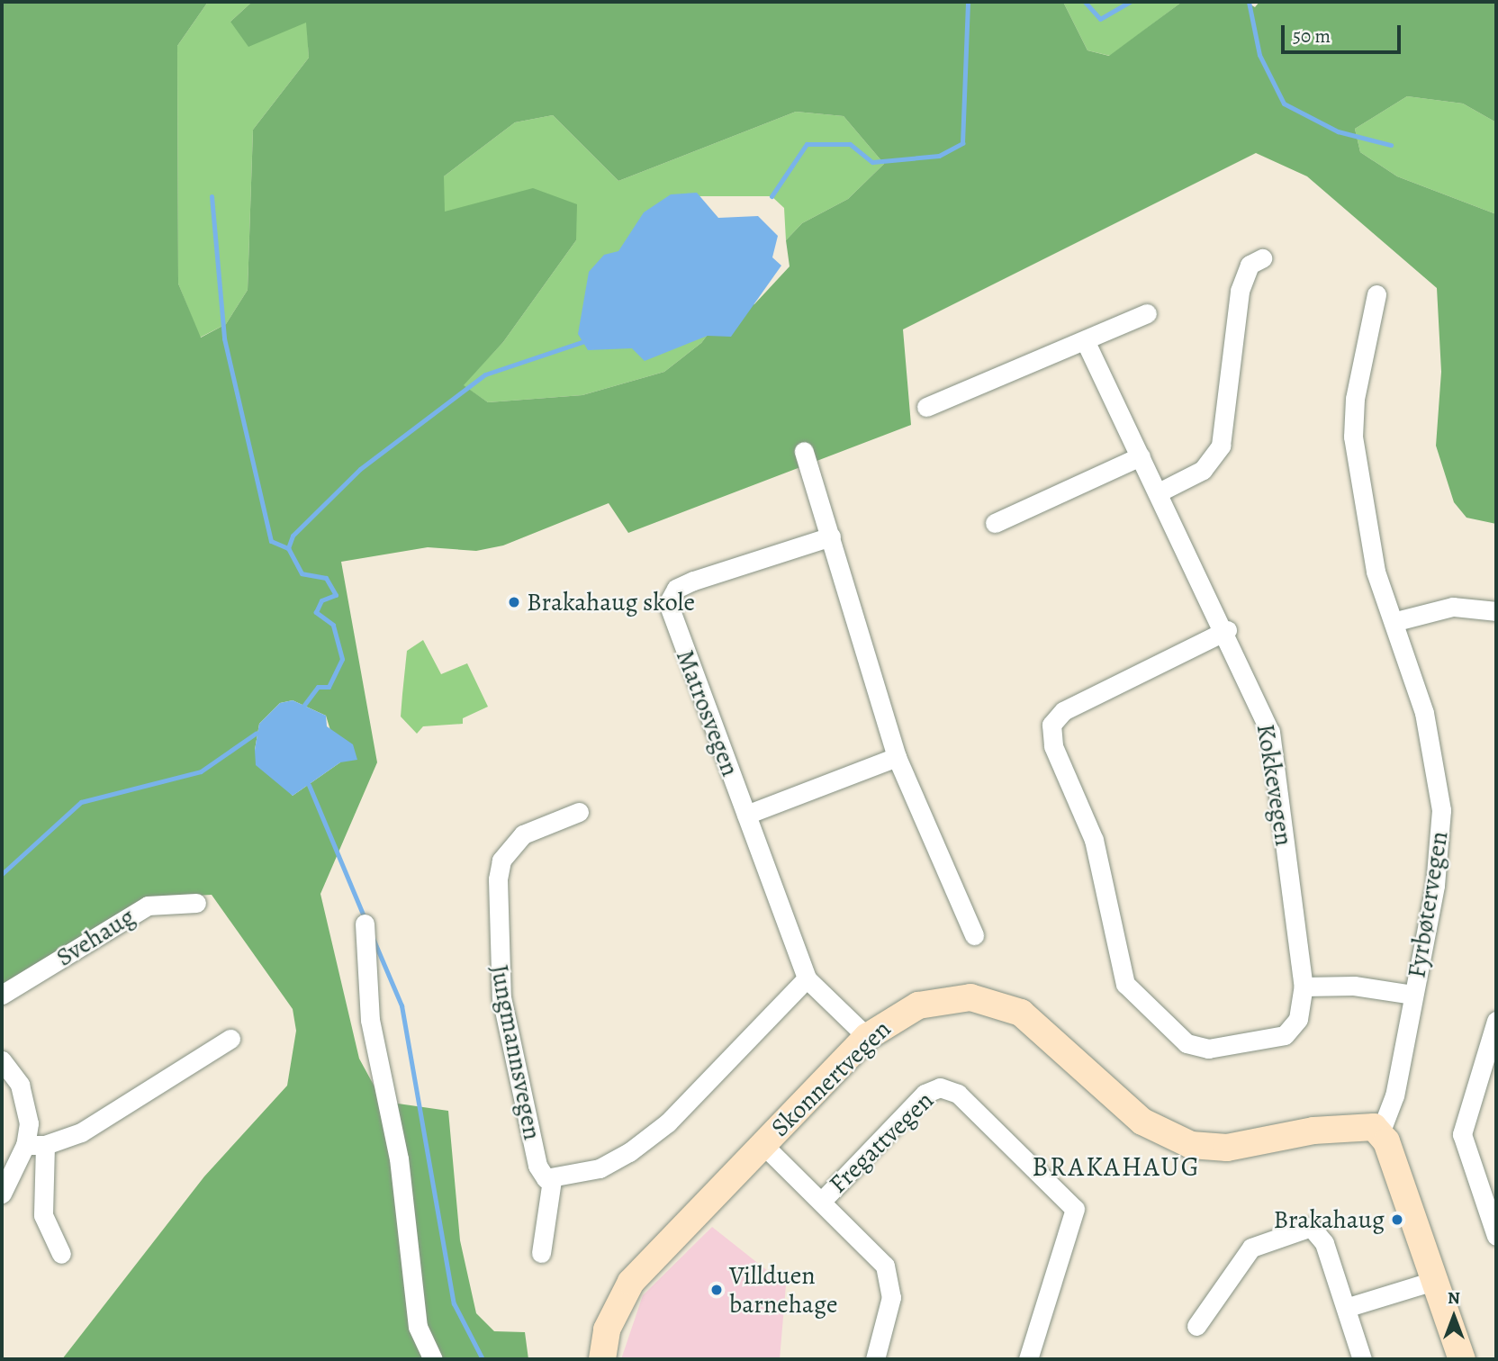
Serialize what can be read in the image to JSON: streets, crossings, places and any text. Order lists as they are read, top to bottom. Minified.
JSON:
{"streets":{"street":["Matrosvegen","Kokkevegen","Fyrbøtervegen","Svehaug","Jungmannsvegen","Skonnertvegen","Fregattvegen"]},"crossings":[["Matrosvegen","Skonnertvegen"],["Fyrbøtervegen","Skonnertvegen"]],"districts":["BRAKAHAUG"],"places":["Brakahaug skole","Brakahaug","Villduen barnehage"],"scale_bar":"50 m","north":"top"}
